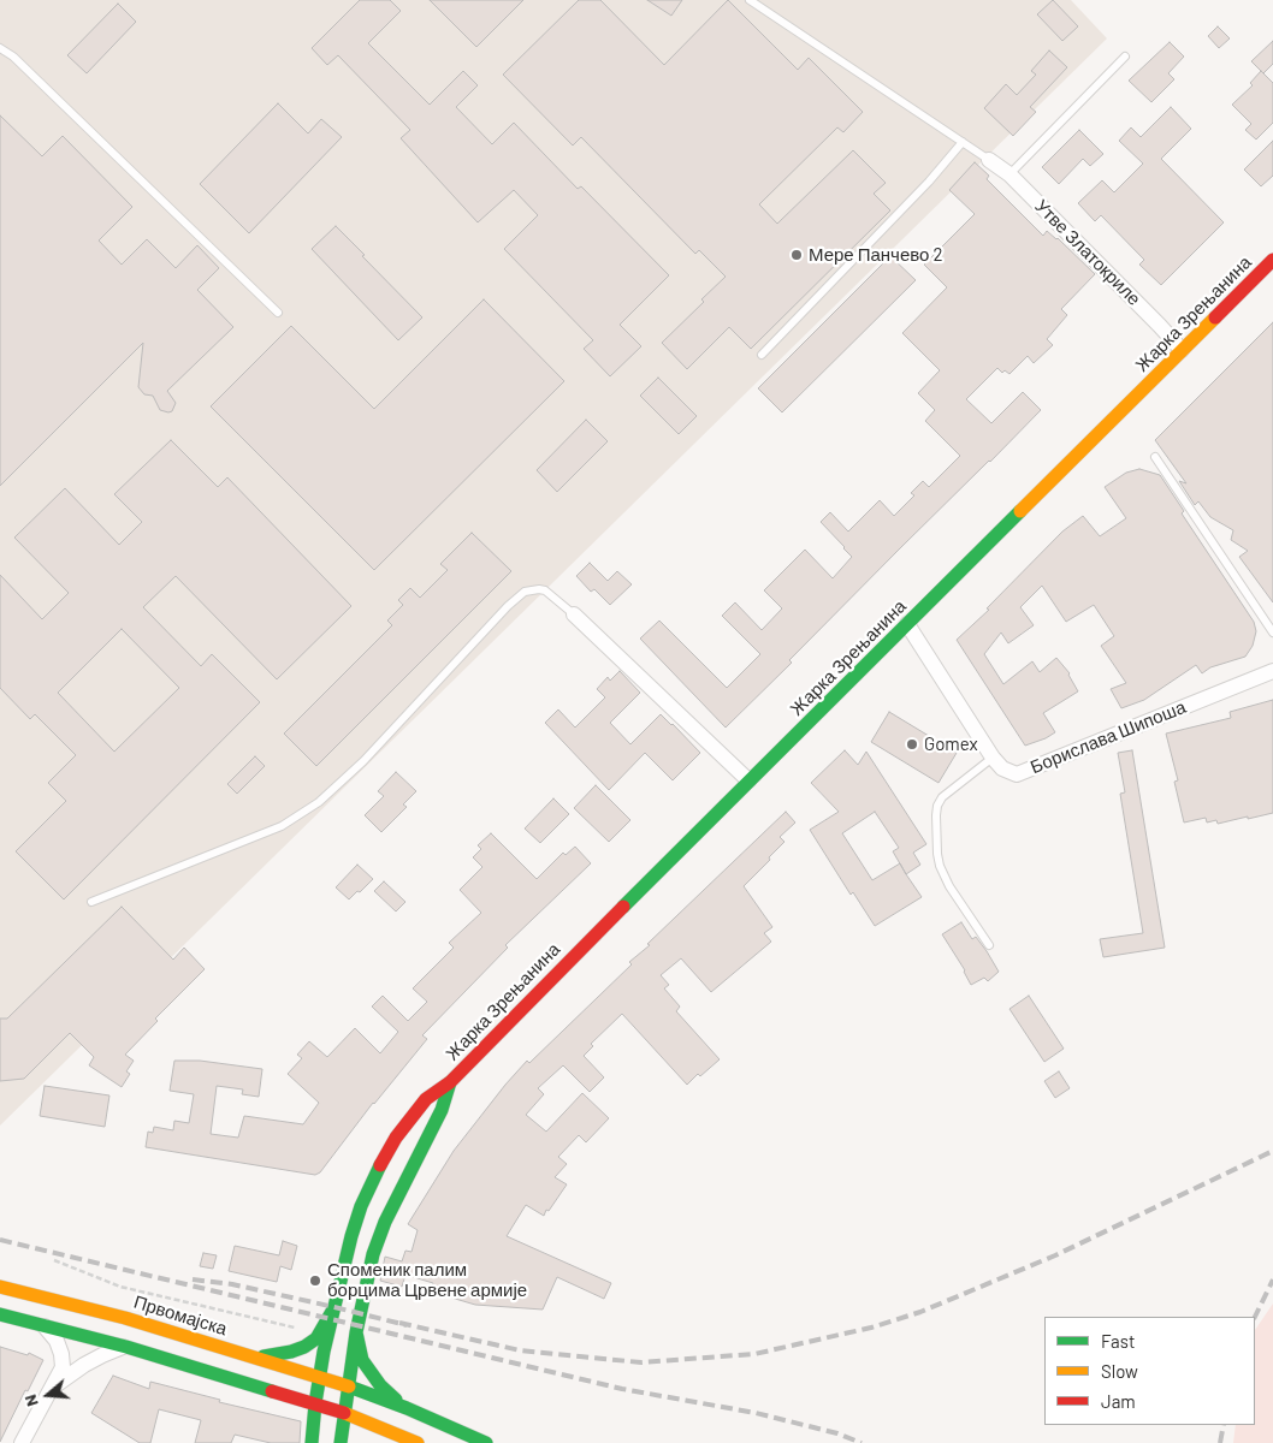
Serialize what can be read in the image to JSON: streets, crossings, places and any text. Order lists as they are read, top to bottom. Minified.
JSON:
{"streets":{"main road":["Жарка Зрењанина","Првомајска"],"street":["Утве Златокриле","Борислава Шипоша"]},"crossings":[["Утве Златокриле","Жарка Зрењанина"],["Жарка Зрењанина","Борислава Шипоша"],["Жарка Зрењанина","Првомајска"]],"places":["Мере Панчево 2","Gomex","Споменик палим борцима Црвене армије"],"legend":["Fast","Slow","Jam"],"north":"left"}
